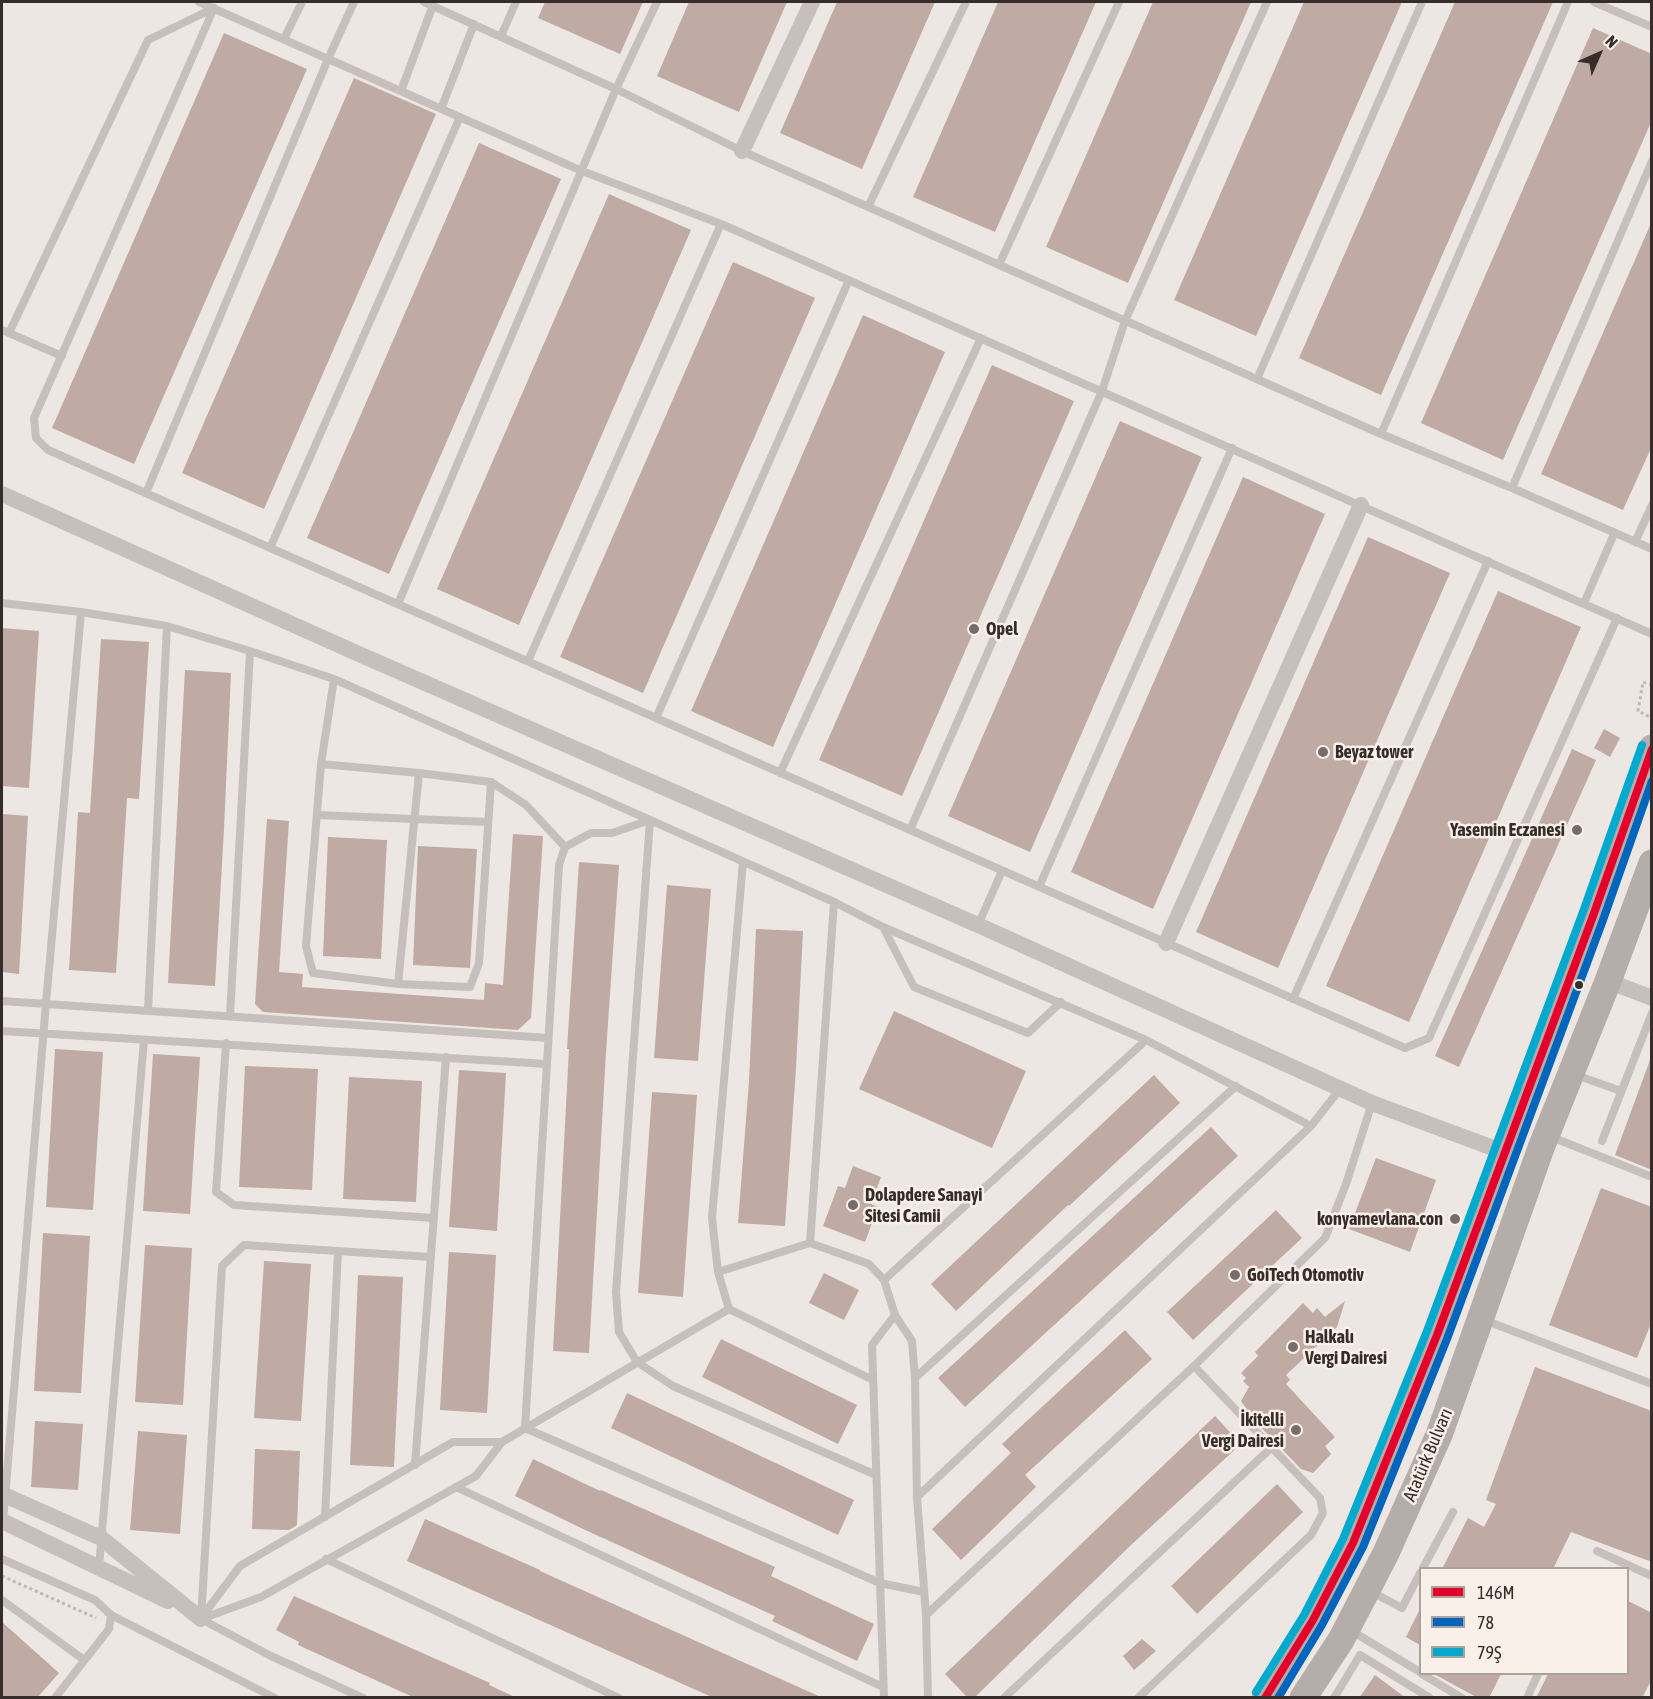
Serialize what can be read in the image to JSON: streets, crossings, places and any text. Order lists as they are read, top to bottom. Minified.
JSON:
{"streets":{"main road":["Atatürk Bulvarı"]},"places":["Opel","Beyaz tower","Yasemin Eczanesi","Dolapdere Sanayi Sitesi Camii","konyamevlana.con","GoiTech Otomotiv","Halkalı Vergi Dairesi","İkitelli Vergi Dairesi"],"lines":["transit line 79Ş","transit line 146M","transit line 78"],"legend":["146M","78","79Ş"],"north":"top right"}
